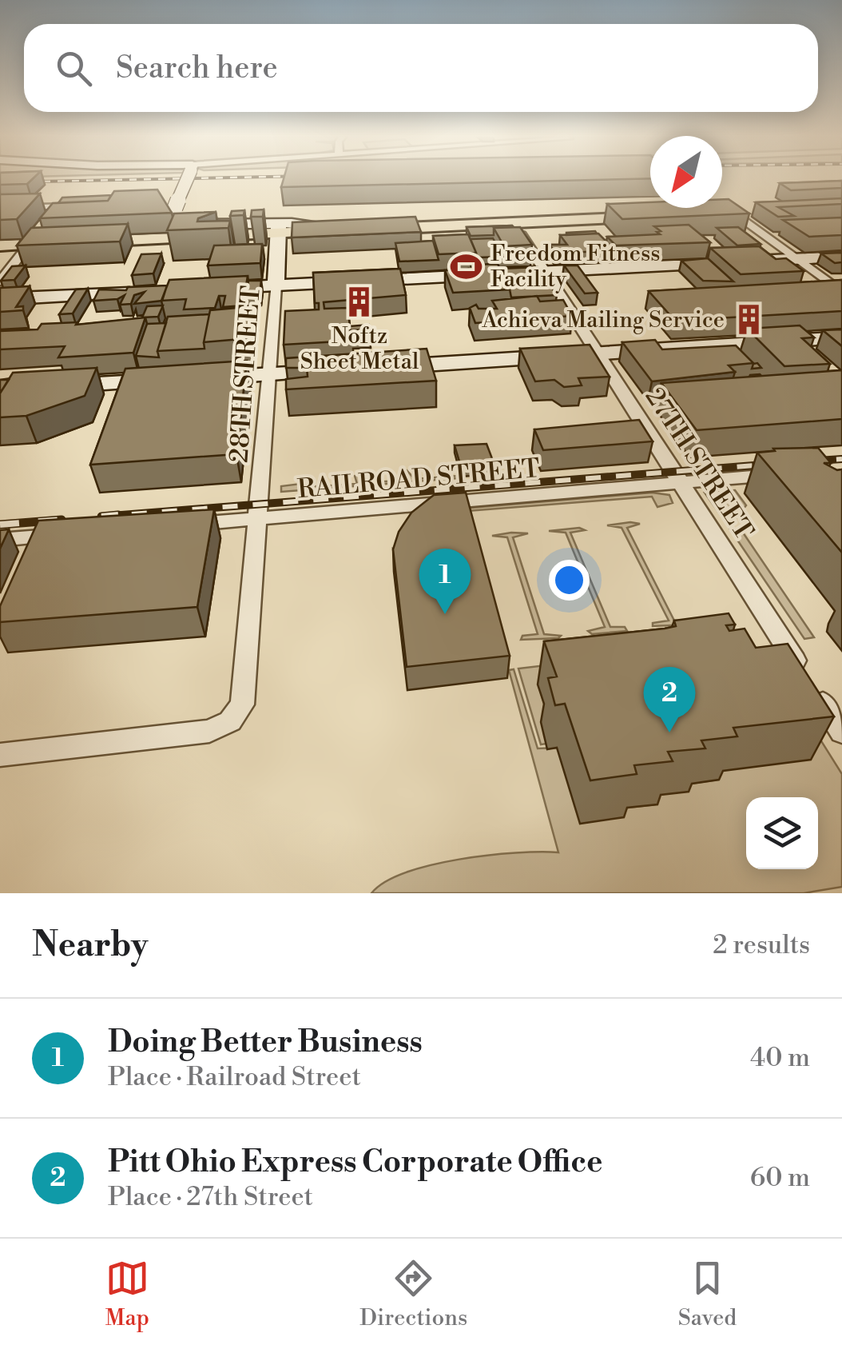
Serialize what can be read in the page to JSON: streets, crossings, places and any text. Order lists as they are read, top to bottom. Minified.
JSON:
{"streets":{"street":["28TH STREET","27TH STREET","RAILROAD STREET"]},"crossings":[["28TH STREET","RAILROAD STREET"],["27TH STREET","RAILROAD STREET"]],"places":{"sports":["Freedom Fitness Facility"],"building":["Noftz Sheet Metal","Achieva Mailing Service"]},"north":"bottom left","page":{"search":"Search here","pins":["1","2"],"heading":["Nearby","2 results"],"list":[{"mark":"1","name":"Doing Better Business","note":"Place · Railroad Street","value":"40 m"},{"mark":"2","name":"Pitt Ohio Express Corporate Office","note":"Place · 27th Street","value":"60 m"}],"nav":["Map","Directions","Saved"]}}
